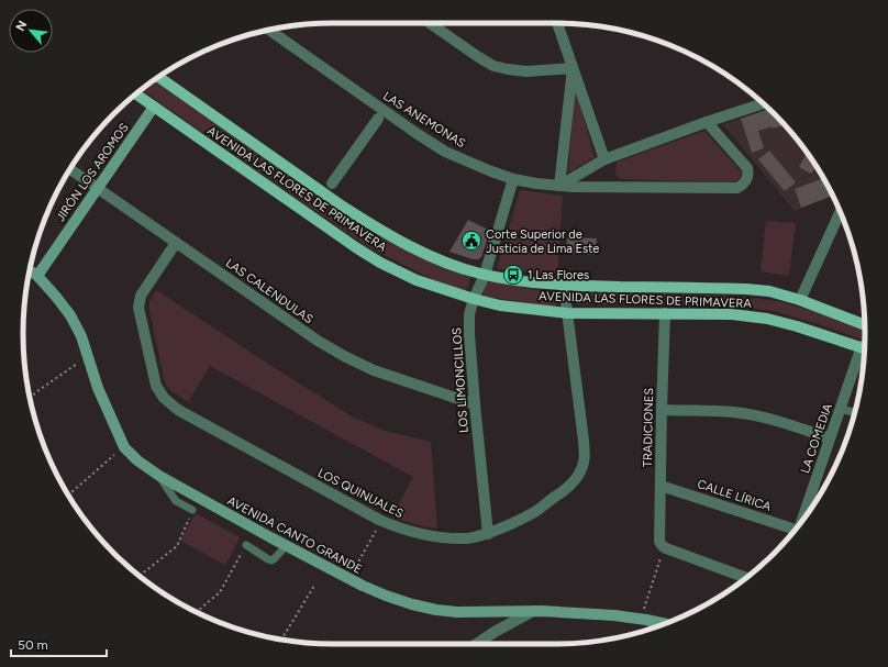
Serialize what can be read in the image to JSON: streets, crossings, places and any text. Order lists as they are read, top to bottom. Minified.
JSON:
{"streets":{"main road":["AVENIDA LAS FLORES DE PRIMAVERA"],"street":["LAS ANEMONAS","JIRÓN LOS AROMOS","LAS CALENDULAS","LOS LIMONCILLOS","TRADICIONES","LA COMEDIA","LOS QUINUALES","CALLE LÍRICA","AVENIDA CANTO GRANDE"]},"crossings":[["LAS ANEMONAS","LOS LIMONCILLOS"],["JIRÓN LOS AROMOS","AVENIDA LAS FLORES DE PRIMAVERA"],["JIRÓN LOS AROMOS","LAS CALENDULAS"],["JIRÓN LOS AROMOS","AVENIDA CANTO GRANDE"],["AVENIDA LAS FLORES DE PRIMAVERA","LOS LIMONCILLOS"],["AVENIDA LAS FLORES DE PRIMAVERA","TRADICIONES"],["AVENIDA LAS FLORES DE PRIMAVERA","LOS QUINUALES"],["LAS CALENDULAS","LOS LIMONCILLOS"],["LAS CALENDULAS","LOS QUINUALES"],["LOS LIMONCILLOS","LOS QUINUALES"],["TRADICIONES","CALLE LÍRICA"]],"places":{"public building":["Corte Superior de Justicia de Lima Este"],"bus stop":["1 Las Flores"]},"scale_bar":"50 m","north":"top left"}
